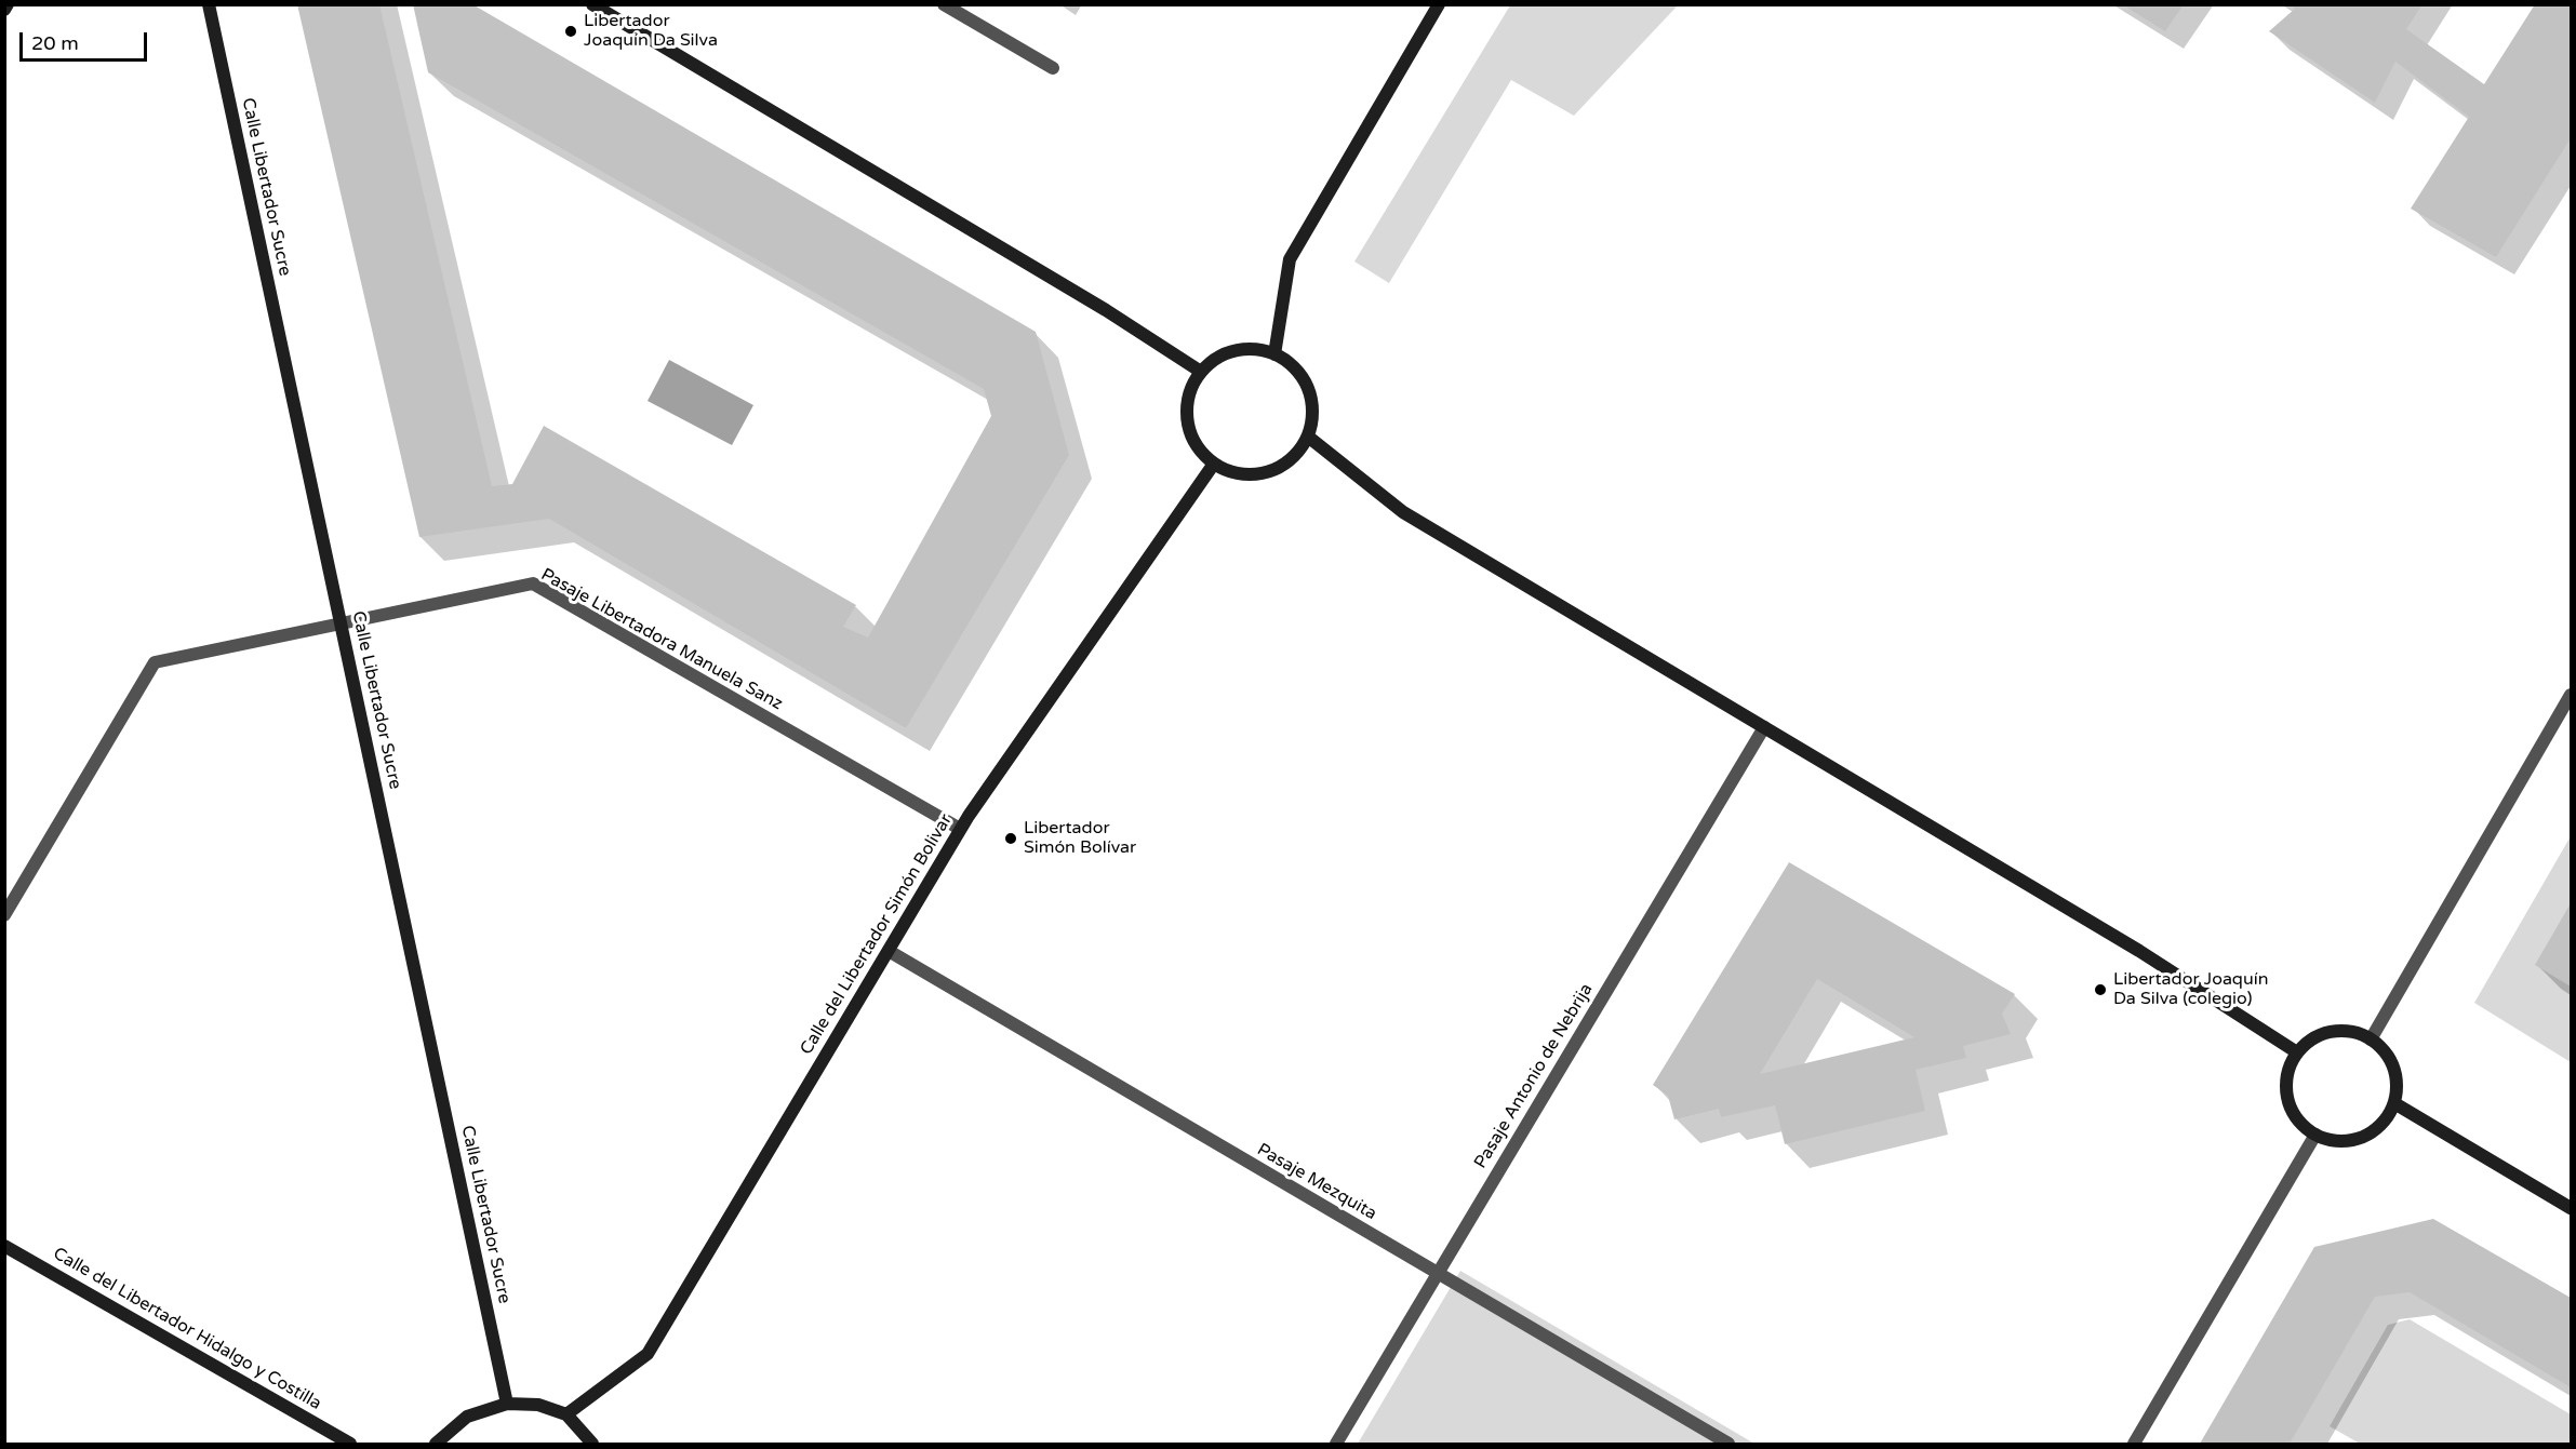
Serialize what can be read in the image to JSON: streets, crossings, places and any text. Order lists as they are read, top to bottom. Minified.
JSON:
{"streets":{"street":["Calle Libertador Sucre","Pasaje Libertadora Manuela Sanz","Calle del Libertador Simón Bolivar","Pasaje Antonio de Nebrija","Pasaje Mezquita","Calle del Libertador Hidalgo y Costilla"]},"crossings":[["Calle Libertador Sucre","Pasaje Libertadora Manuela Sanz"],["Pasaje Libertadora Manuela Sanz","Calle del Libertador Simón Bolivar"],["Calle del Libertador Simón Bolivar","Pasaje Mezquita"],["Pasaje Antonio de Nebrija","Pasaje Mezquita"]],"places":["Libertador Joaquín Da Silva","Libertador Simón Bolívar","Libertador Joaquín Da Silva (colegio)"],"scale_bar":"20 m"}
